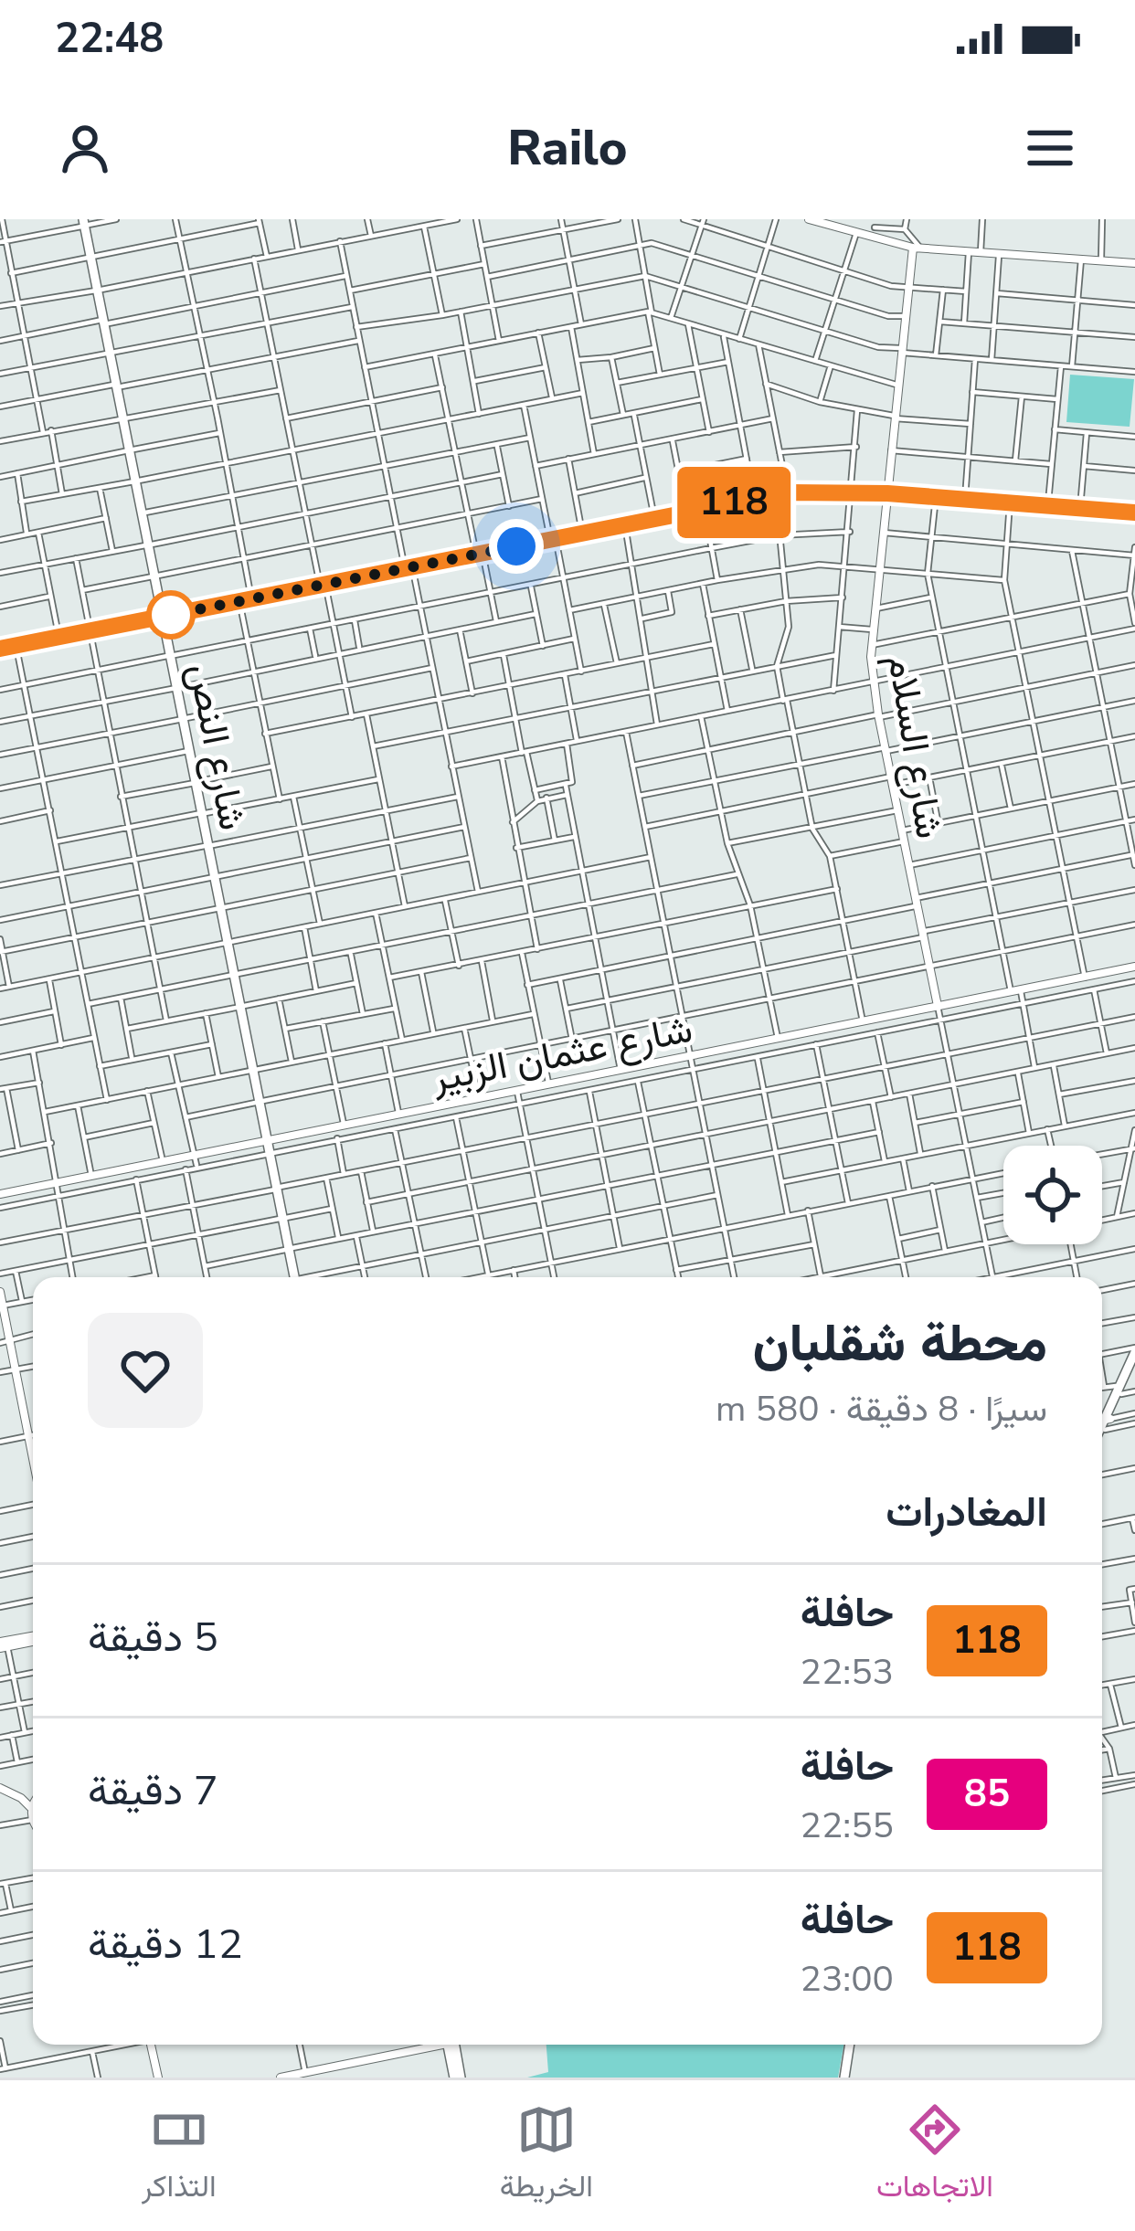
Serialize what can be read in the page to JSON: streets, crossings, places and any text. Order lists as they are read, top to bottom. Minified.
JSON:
{"streets":{"main road":["شارع النص"],"street":["شارع السلام","شارع عثمان الزبير"]},"crossings":[["شارع النص","شارع عثمان الزبير"],["شارع السلام","شارع عثمان الزبير"]],"lines":["bus line 118"],"page":{"status":"22:48","header":"Railo","on_map":"118","heading":[["محطة شقلبان","سيرًا · 8 دقيقة · 580 m"],"المغادرات"],"list":[{"mark":"118","name":"حافلة","note":"22:53","value":"5 دقيقة"},{"mark":"85","name":"حافلة","note":"22:55","value":"7 دقيقة"},{"mark":"118","name":"حافلة","note":"23:00","value":"12 دقيقة"}],"tabs":["الاتجاهات","الخريطة","التذاكر"]}}
